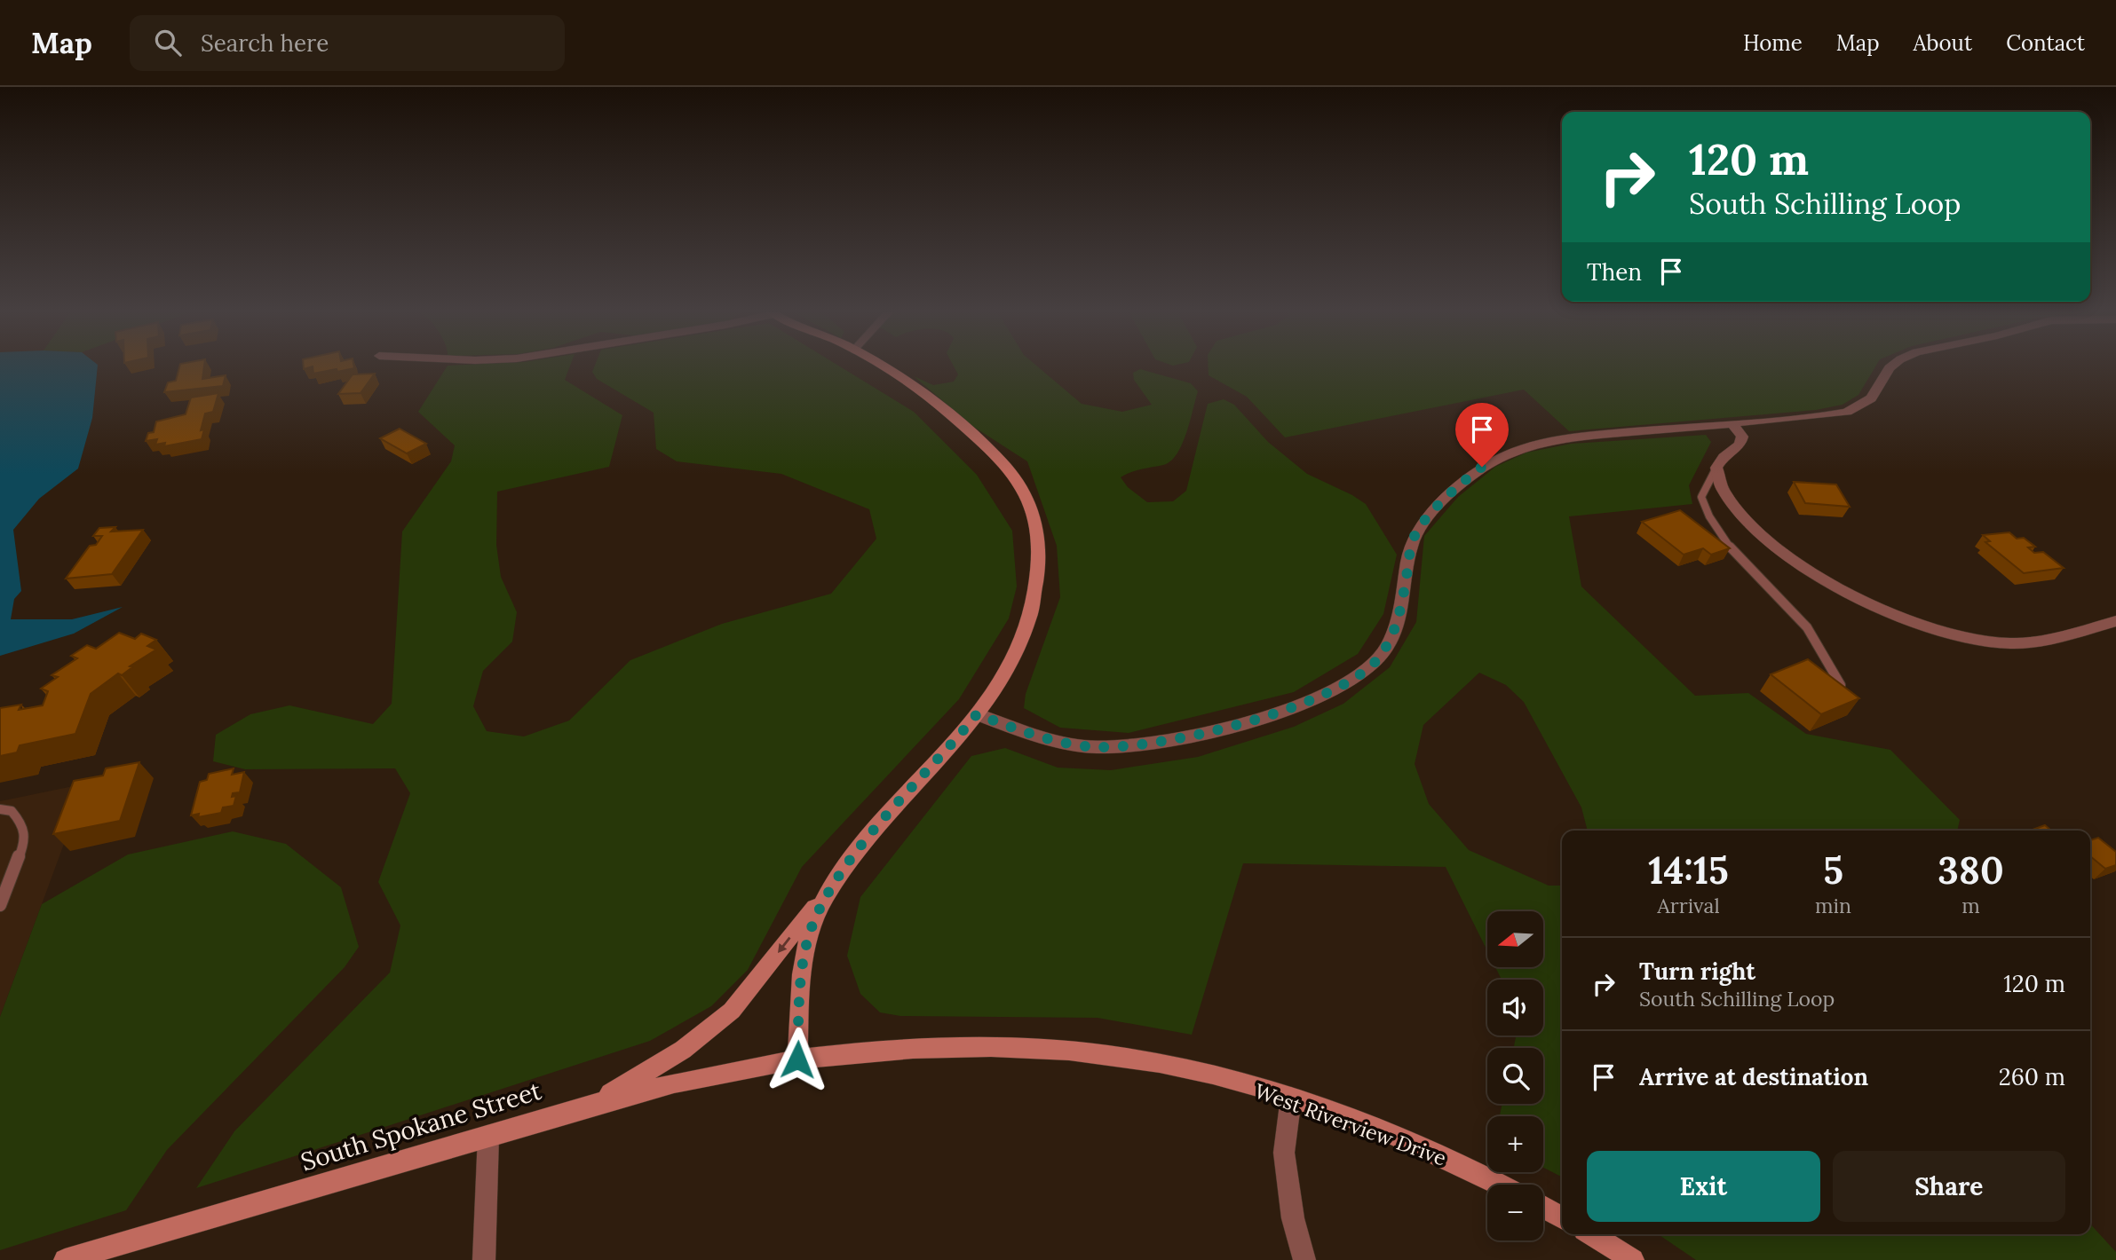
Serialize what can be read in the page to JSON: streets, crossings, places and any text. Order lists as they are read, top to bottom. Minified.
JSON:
{"streets":{"street":["West Riverview Drive","South Spokane Street"]},"crossings":[["West Riverview Drive","South Spokane Street"]],"north":"left","page":{"header":"Map","search":"Search here","nav":["Home","Map","About","Contact"],"turn":["120 m","South Schilling Loop"],"then":"Then","eta":["14:15","Arrival","5","min","380","m"],"map_buttons":["+","−"],"list":[{"name":"Turn right","note":"South Schilling Loop","value":"120 m"},{"name":"Arrive at destination","value":"260 m"}],"buttons":["Exit","Share"]}}
